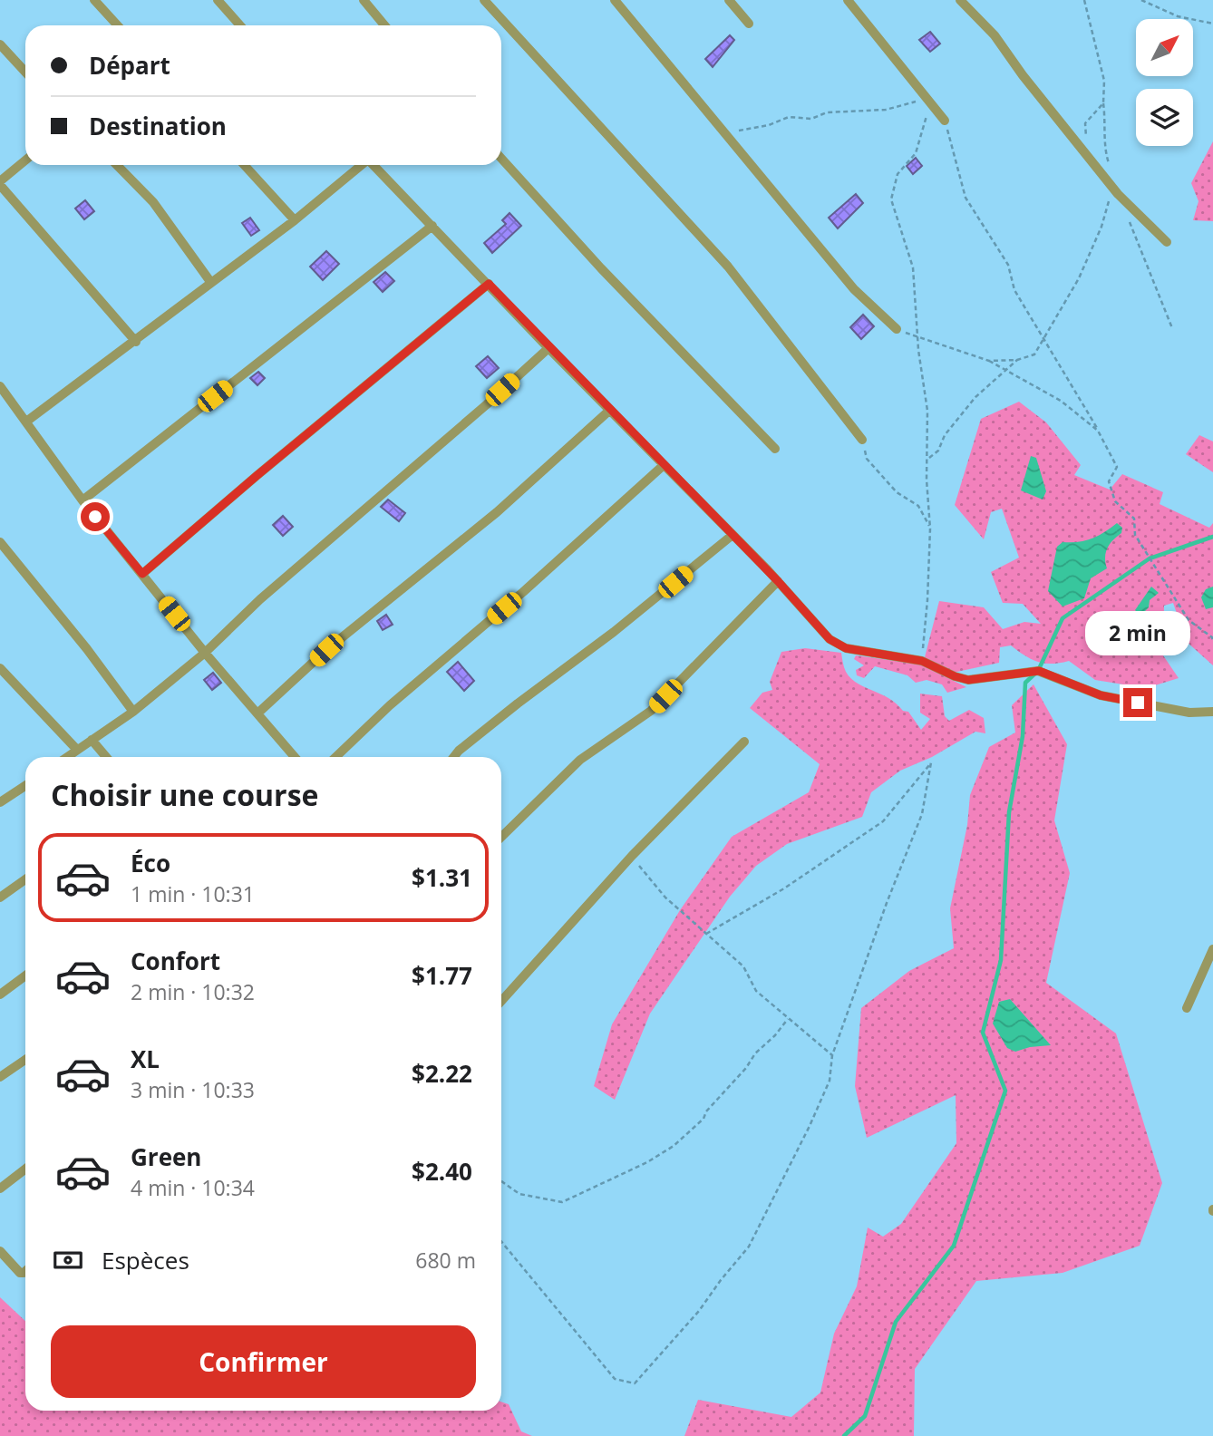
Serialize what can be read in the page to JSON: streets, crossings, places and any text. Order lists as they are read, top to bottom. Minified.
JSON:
{"north":"top right","page":{"banner":["Départ","Destination"],"bubble":"2 min","heading":"Choisir une course","list":[{"name":"Éco","note":"1 min · 10:31","value":"$1.31"},{"name":"Confort","note":"2 min · 10:32","value":"$1.77"},{"name":"XL","note":"3 min · 10:33","value":"$2.22"},{"name":"Green","note":"4 min · 10:34","value":"$2.40"}],"pay":["Espèces","680 m"],"buttons":"Confirmer"}}
